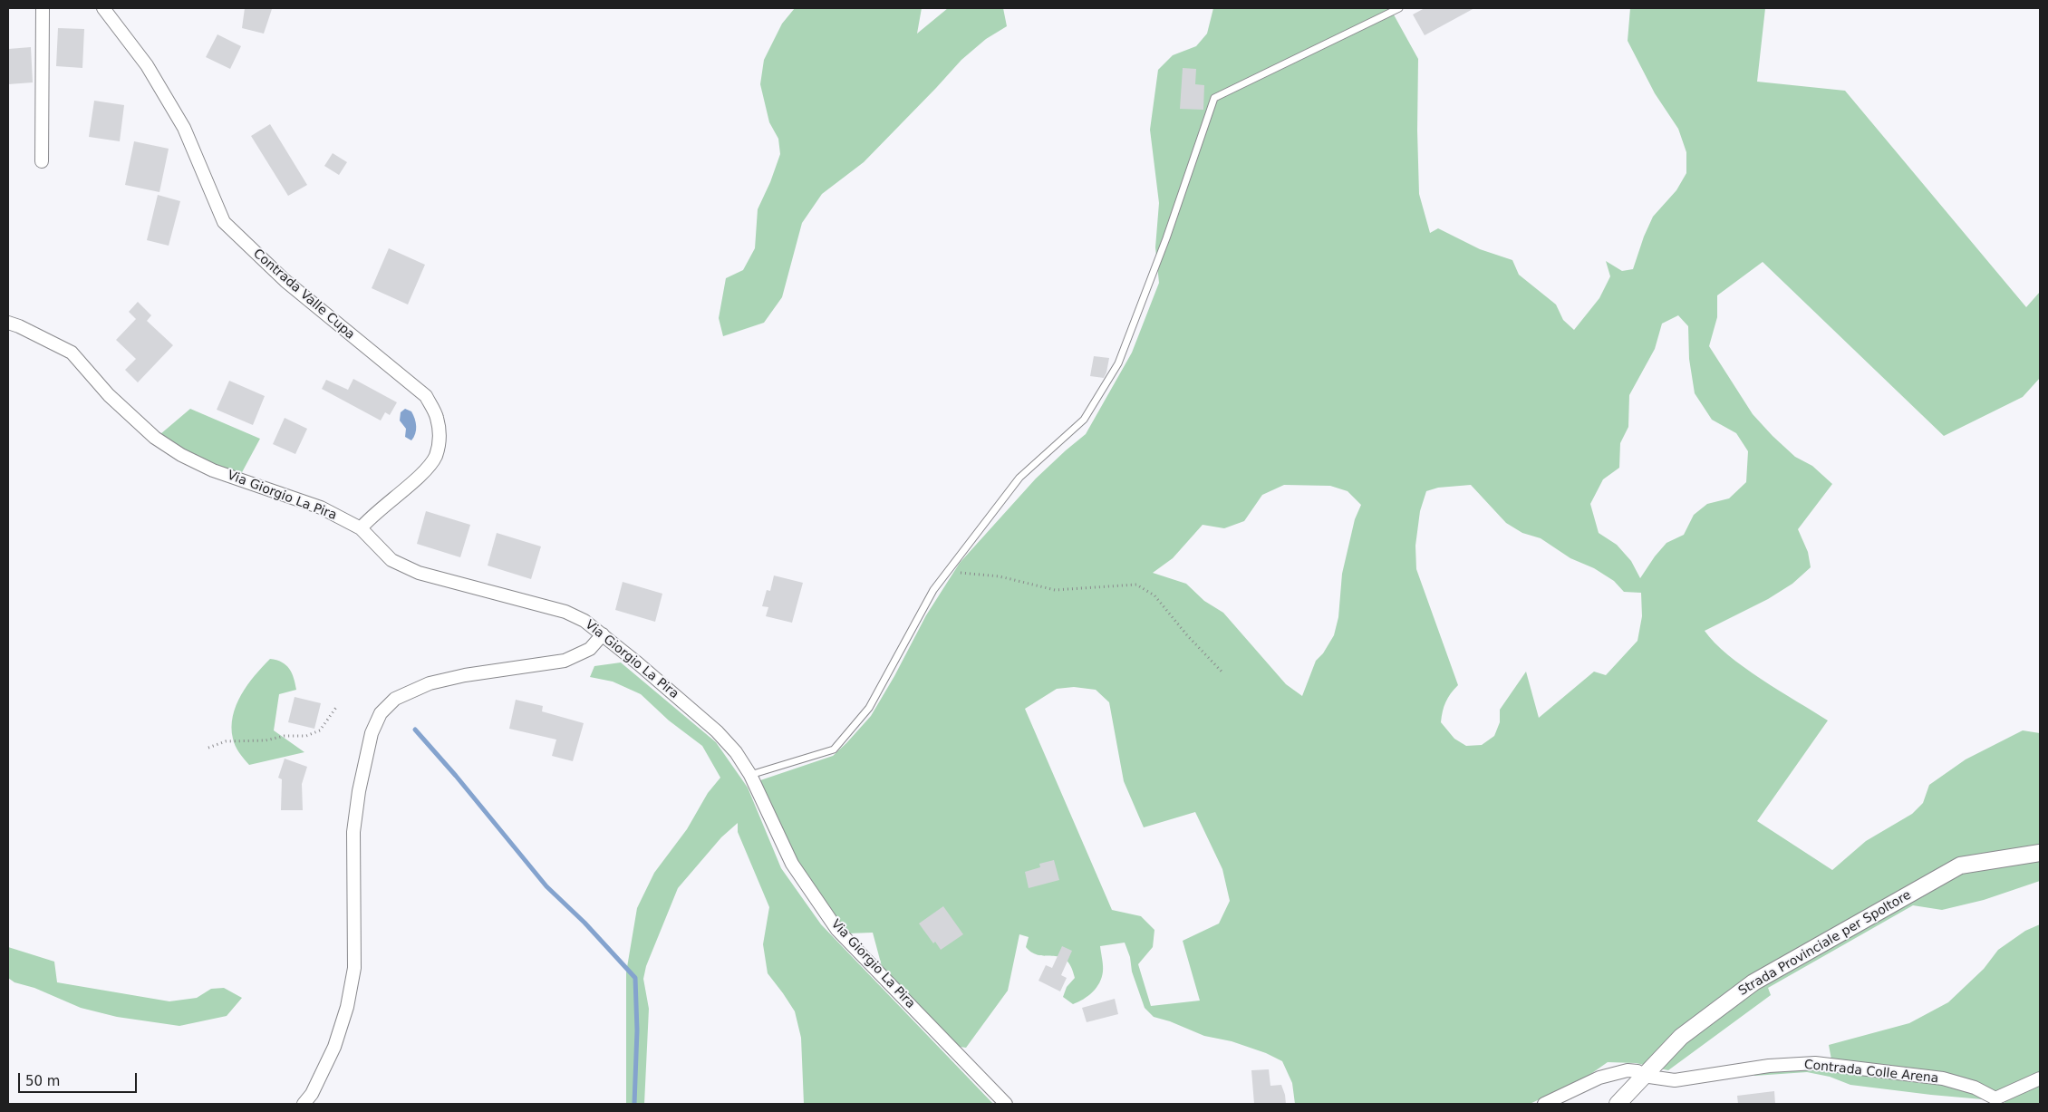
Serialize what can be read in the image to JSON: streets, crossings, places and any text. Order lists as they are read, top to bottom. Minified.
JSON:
{"streets":{"street":["Contrada Valle Cupa","Via Giorgio La Pira","Strada Provinciale per Spoltore","Contrada Colle Arena"]},"crossings":[["Contrada Valle Cupa","Via Giorgio La Pira"],["Strada Provinciale per Spoltore","Contrada Colle Arena"]],"scale_bar":"50 m"}
